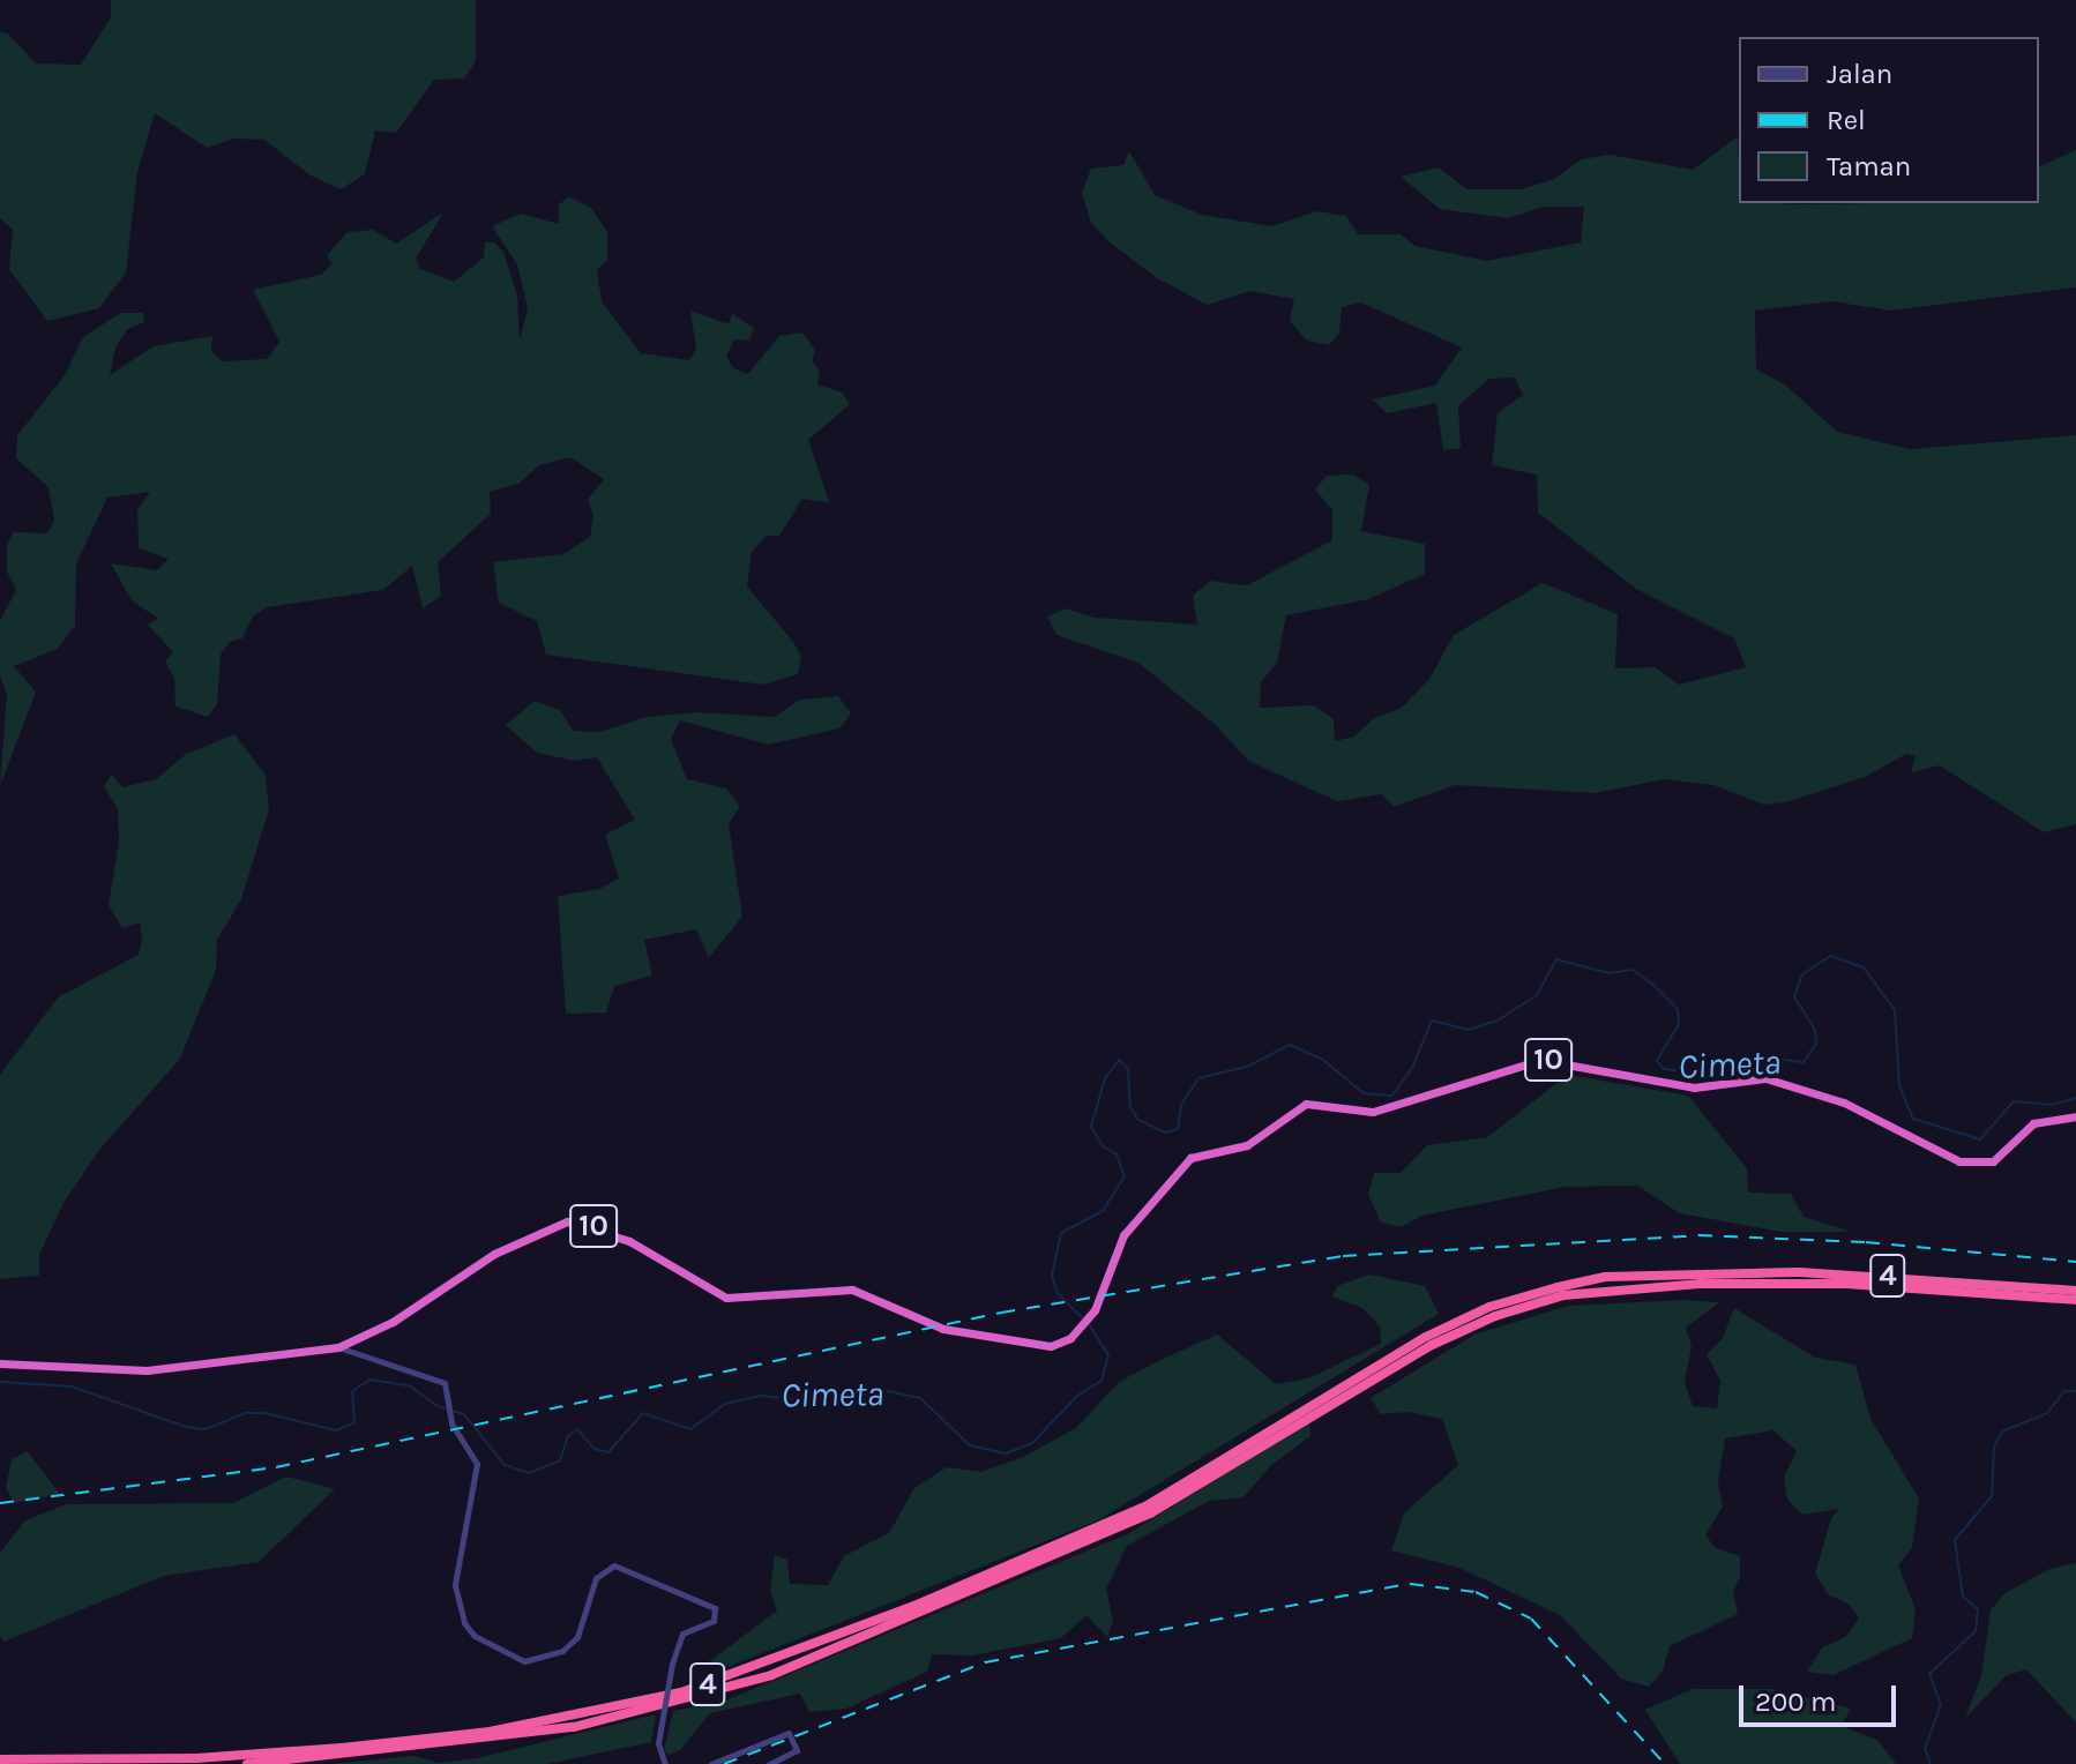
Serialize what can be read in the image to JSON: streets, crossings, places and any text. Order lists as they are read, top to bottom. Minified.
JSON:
{"streets":{"highway":["10","4"]},"water":["Cimeta"],"legend":["Jalan","Rel","Taman"],"scale_bar":"200 m"}
